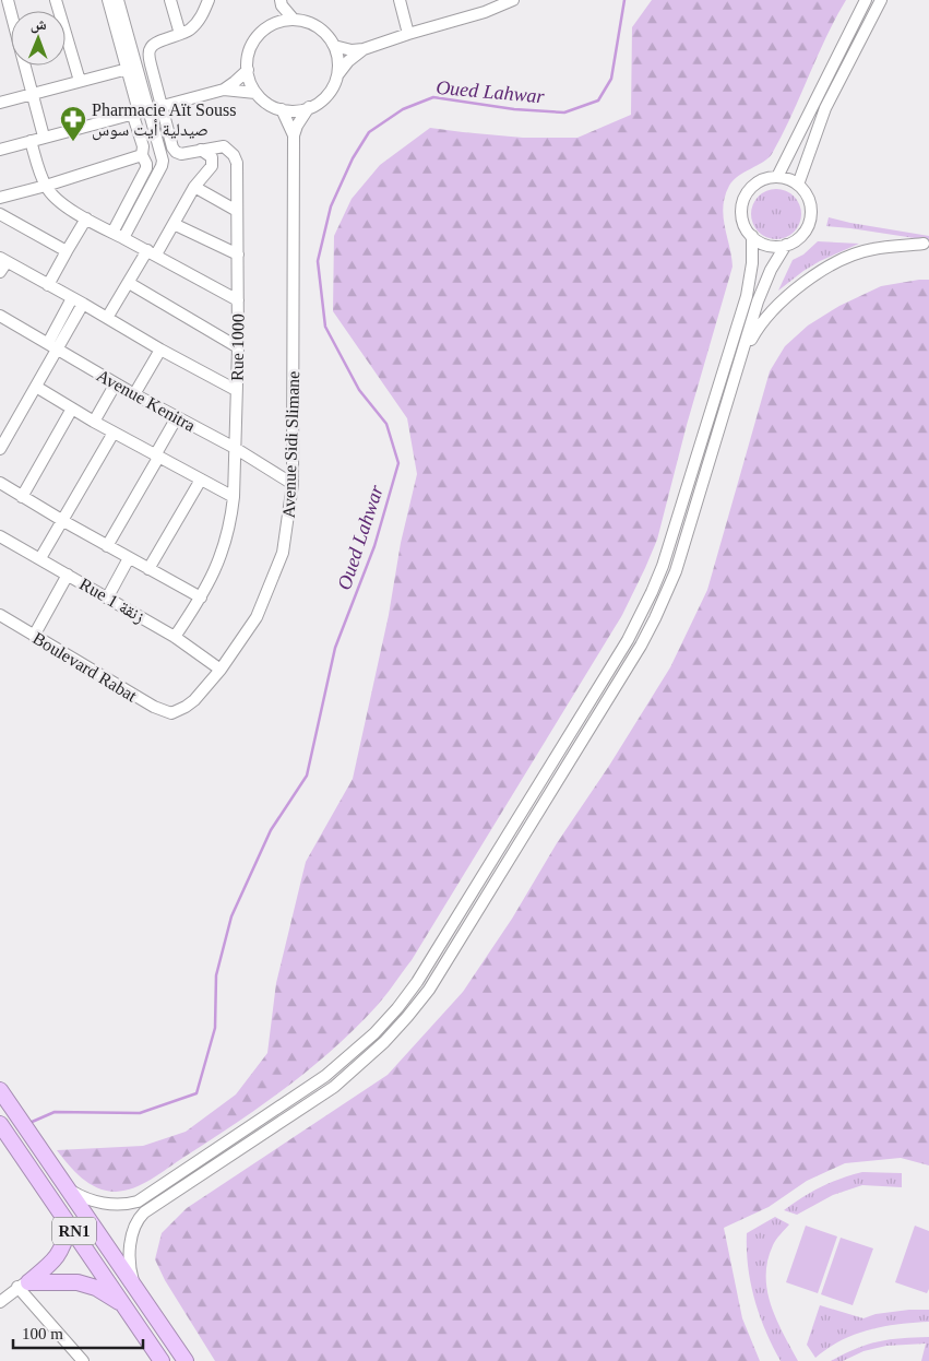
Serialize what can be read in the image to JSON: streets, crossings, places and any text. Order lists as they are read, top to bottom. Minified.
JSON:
{"streets":{"highway":["RN1"],"street":["Rue 1000","Avenue Kenitra","Avenue Sidi Slimane","Rue 1 زنقة","Boulevard Rabat"]},"crossings":[["Rue 1000","Avenue Kenitra"],["Rue 1000","Rue 1 زنقة"],["Avenue Kenitra","Avenue Sidi Slimane"],["Avenue Sidi Slimane","Rue 1 زنقة"],["Avenue Sidi Slimane","Boulevard Rabat"]],"water":["Oued Lahwar"],"places":{"pharmacy":["Pharmacie Aït Souss صيدلية أيت سوس"]},"scale_bar":"100 m","north":"top"}
